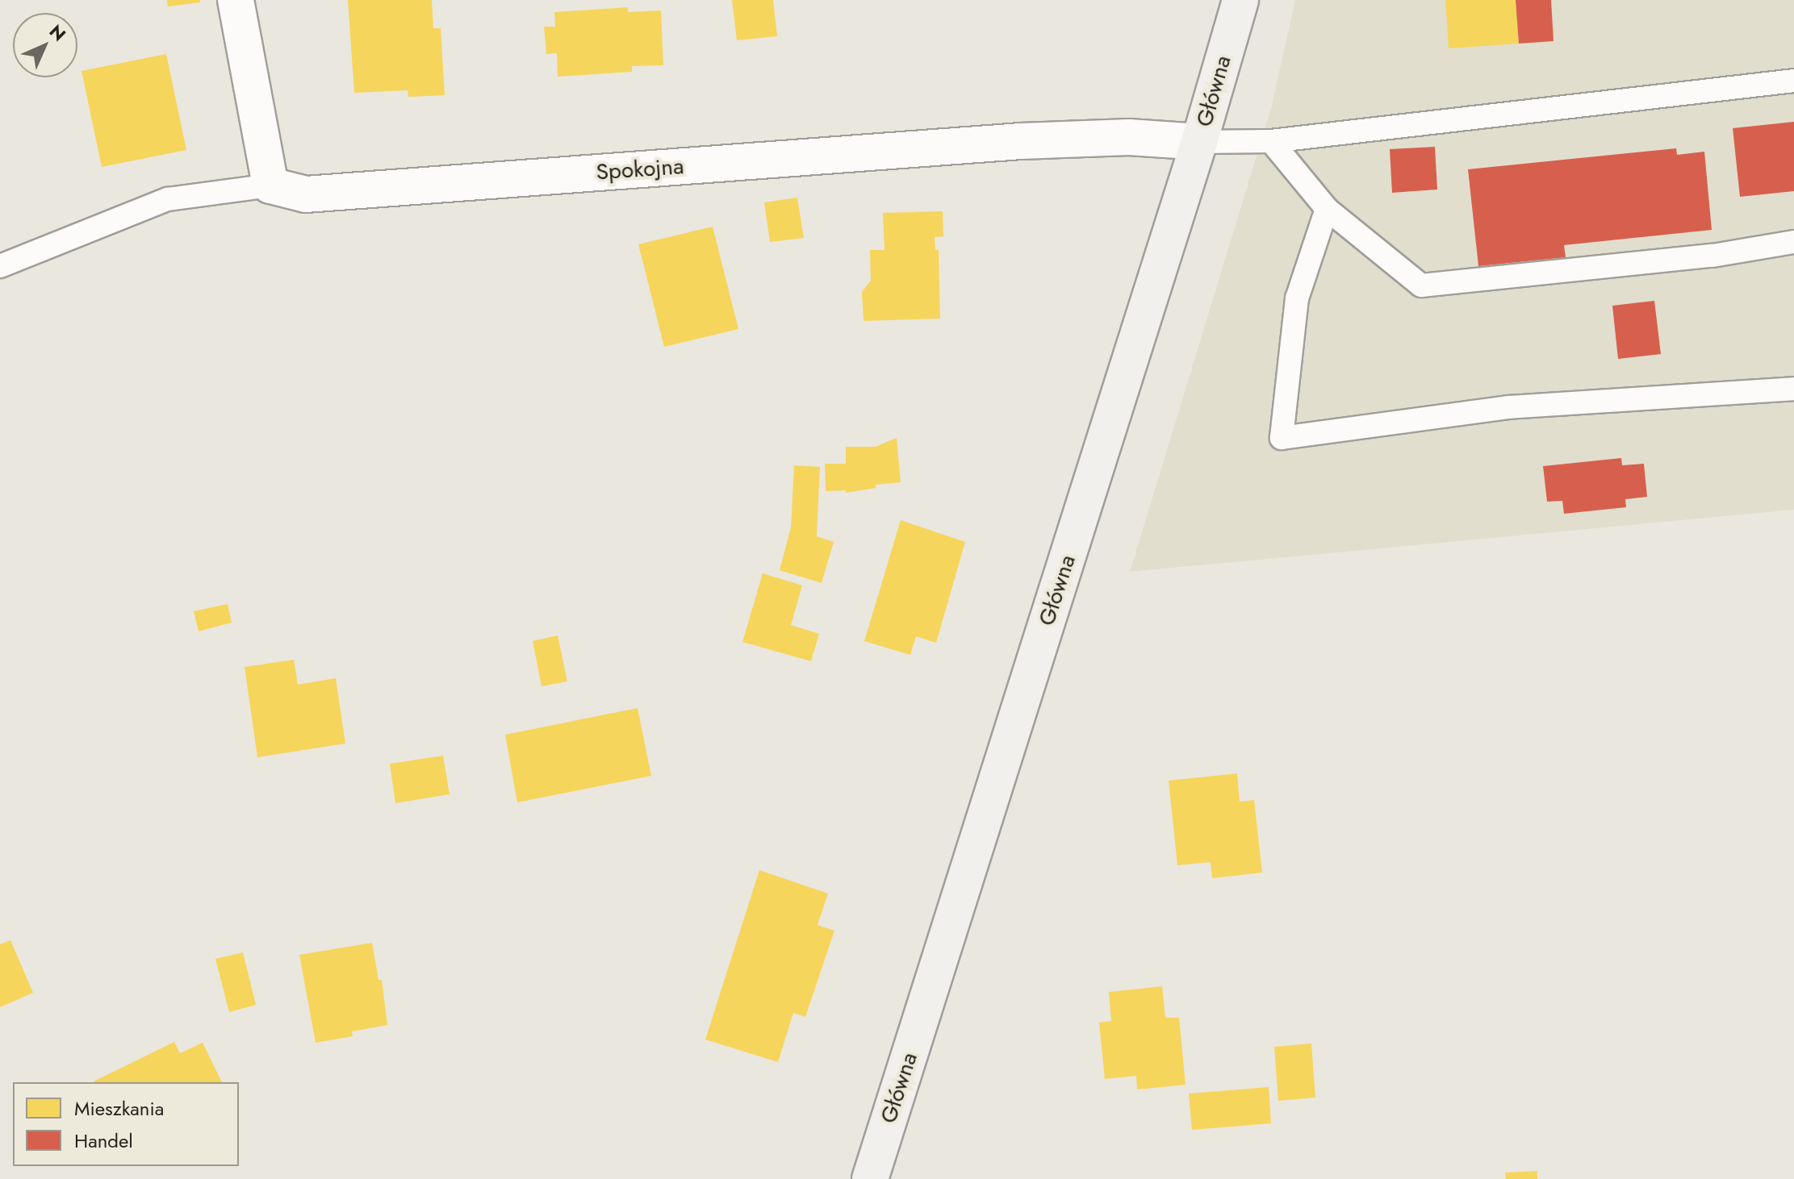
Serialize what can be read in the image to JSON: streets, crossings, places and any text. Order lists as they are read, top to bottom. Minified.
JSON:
{"streets":{"main road":["Główna"],"street":["Spokojna"]},"crossings":[["Główna","Spokojna"]],"legend":["Mieszkania","Handel"],"north":"top right"}
